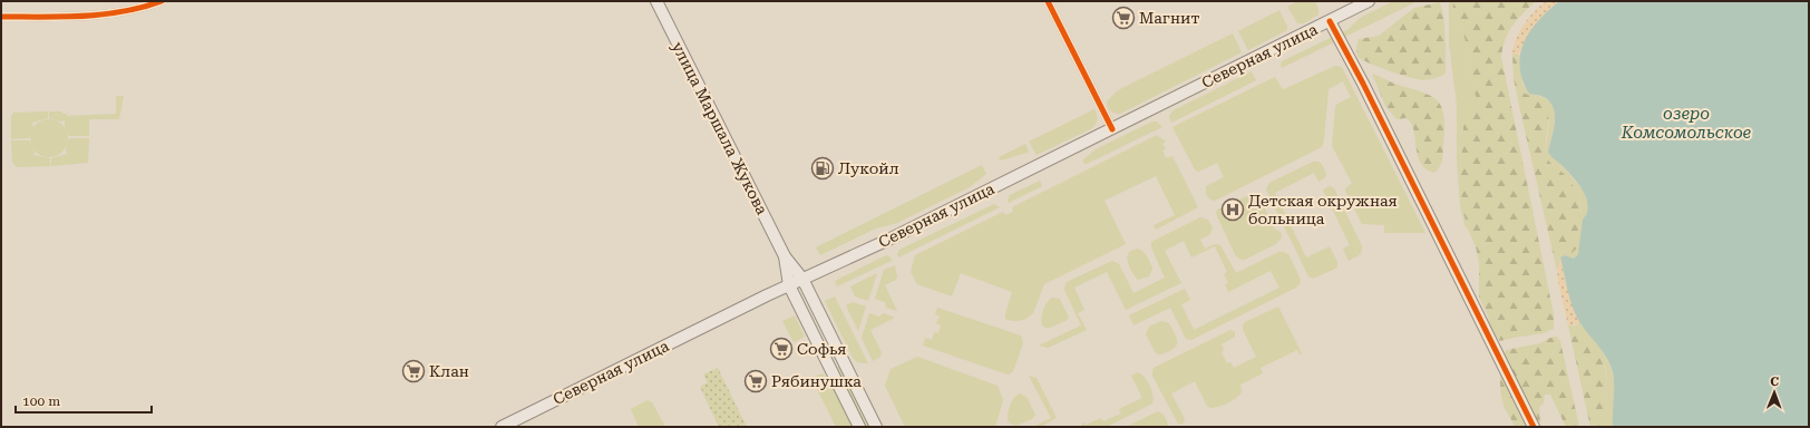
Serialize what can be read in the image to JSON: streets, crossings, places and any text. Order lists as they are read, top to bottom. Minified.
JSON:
{"streets":{"main road":["Северная улица","улица Маршала Жукова"]},"crossings":[["Северная улица","улица Маршала Жукова"]],"water":["озеро Комсомольское"],"places":{"supermarket":["Магнит","Софья","Клан","Рябинушка"],"fuel station":["Лукойл"],"hospital":["Детская окружная больница"]},"scale_bar":"100 m","north":"top"}
